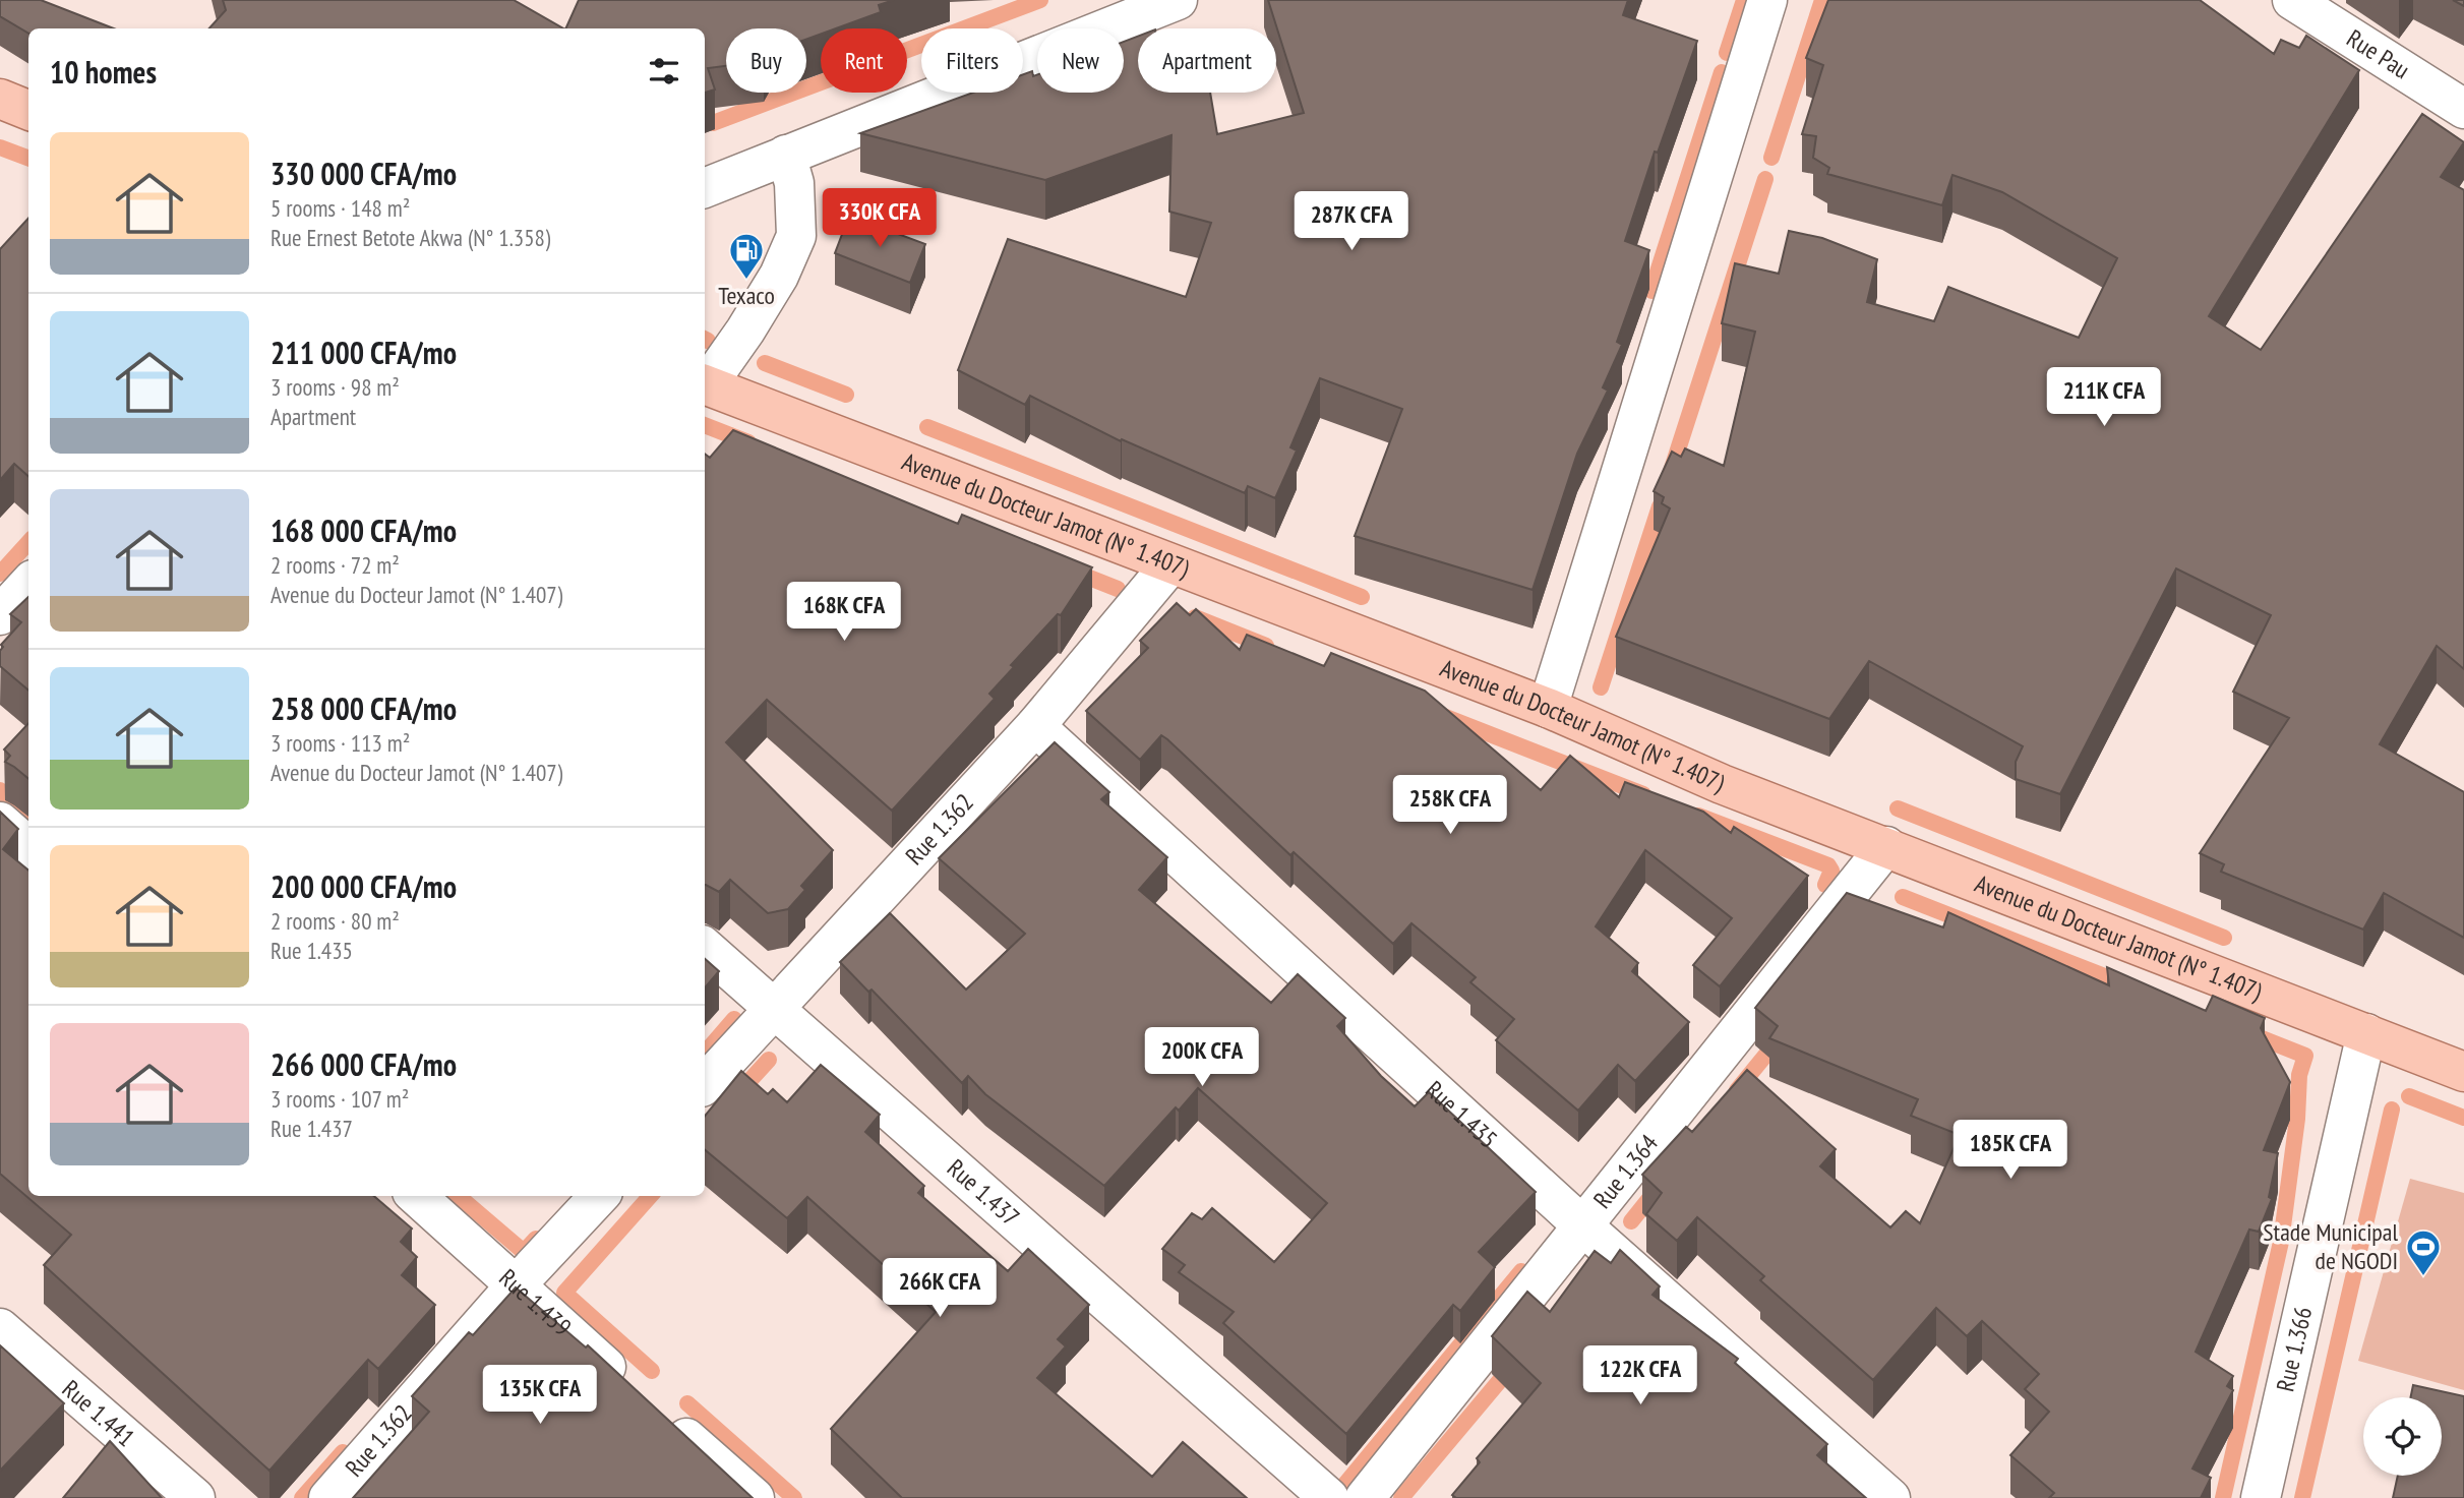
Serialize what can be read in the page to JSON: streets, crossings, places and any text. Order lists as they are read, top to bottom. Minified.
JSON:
{"streets":{"main road":["Avenue du Docteur Jamot (N° 1.407)"],"street":["Rue Pau","Rue 1.362","Rue 1.435","Rue 1.364","Rue 1.437","Rue 1.439","Rue 1.366","Rue 1.441"]},"crossings":[["Avenue du Docteur Jamot (N° 1.407)","Rue 1.362"],["Avenue du Docteur Jamot (N° 1.407)","Rue 1.364"],["Avenue du Docteur Jamot (N° 1.407)","Rue 1.366"],["Rue 1.362","Rue 1.435"],["Rue 1.362","Rue 1.437"],["Rue 1.362","Rue 1.439"],["Rue 1.435","Rue 1.364"]],"places":{"fuel station":["Texaco"],"sports":["Stade Municipal de NGODI"]},"page":{"chip":["Buy","Rent","Filters","New","Apartment"],"heading":"10 homes","list":[{"name":"330 000 CFA/mo","note":"5 rooms · 148 m² · Rue Ernest Betote Akwa (N° 1.358)"},{"name":"211 000 CFA/mo","note":"3 rooms · 98 m² · Apartment"},{"name":"168 000 CFA/mo","note":"2 rooms · 72 m² · Avenue du Docteur Jamot (N° 1.407)"},{"name":"258 000 CFA/mo","note":"3 rooms · 113 m² · Avenue du Docteur Jamot (N° 1.407)"},{"name":"200 000 CFA/mo","note":"2 rooms · 80 m² · Rue 1.435"},{"name":"266 000 CFA/mo","note":"3 rooms · 107 m² · Rue 1.437"}],"price":["330K CFA","287K CFA","211K CFA","168K CFA","258K CFA","200K CFA","185K CFA","266K CFA","122K CFA","135K CFA"]}}
